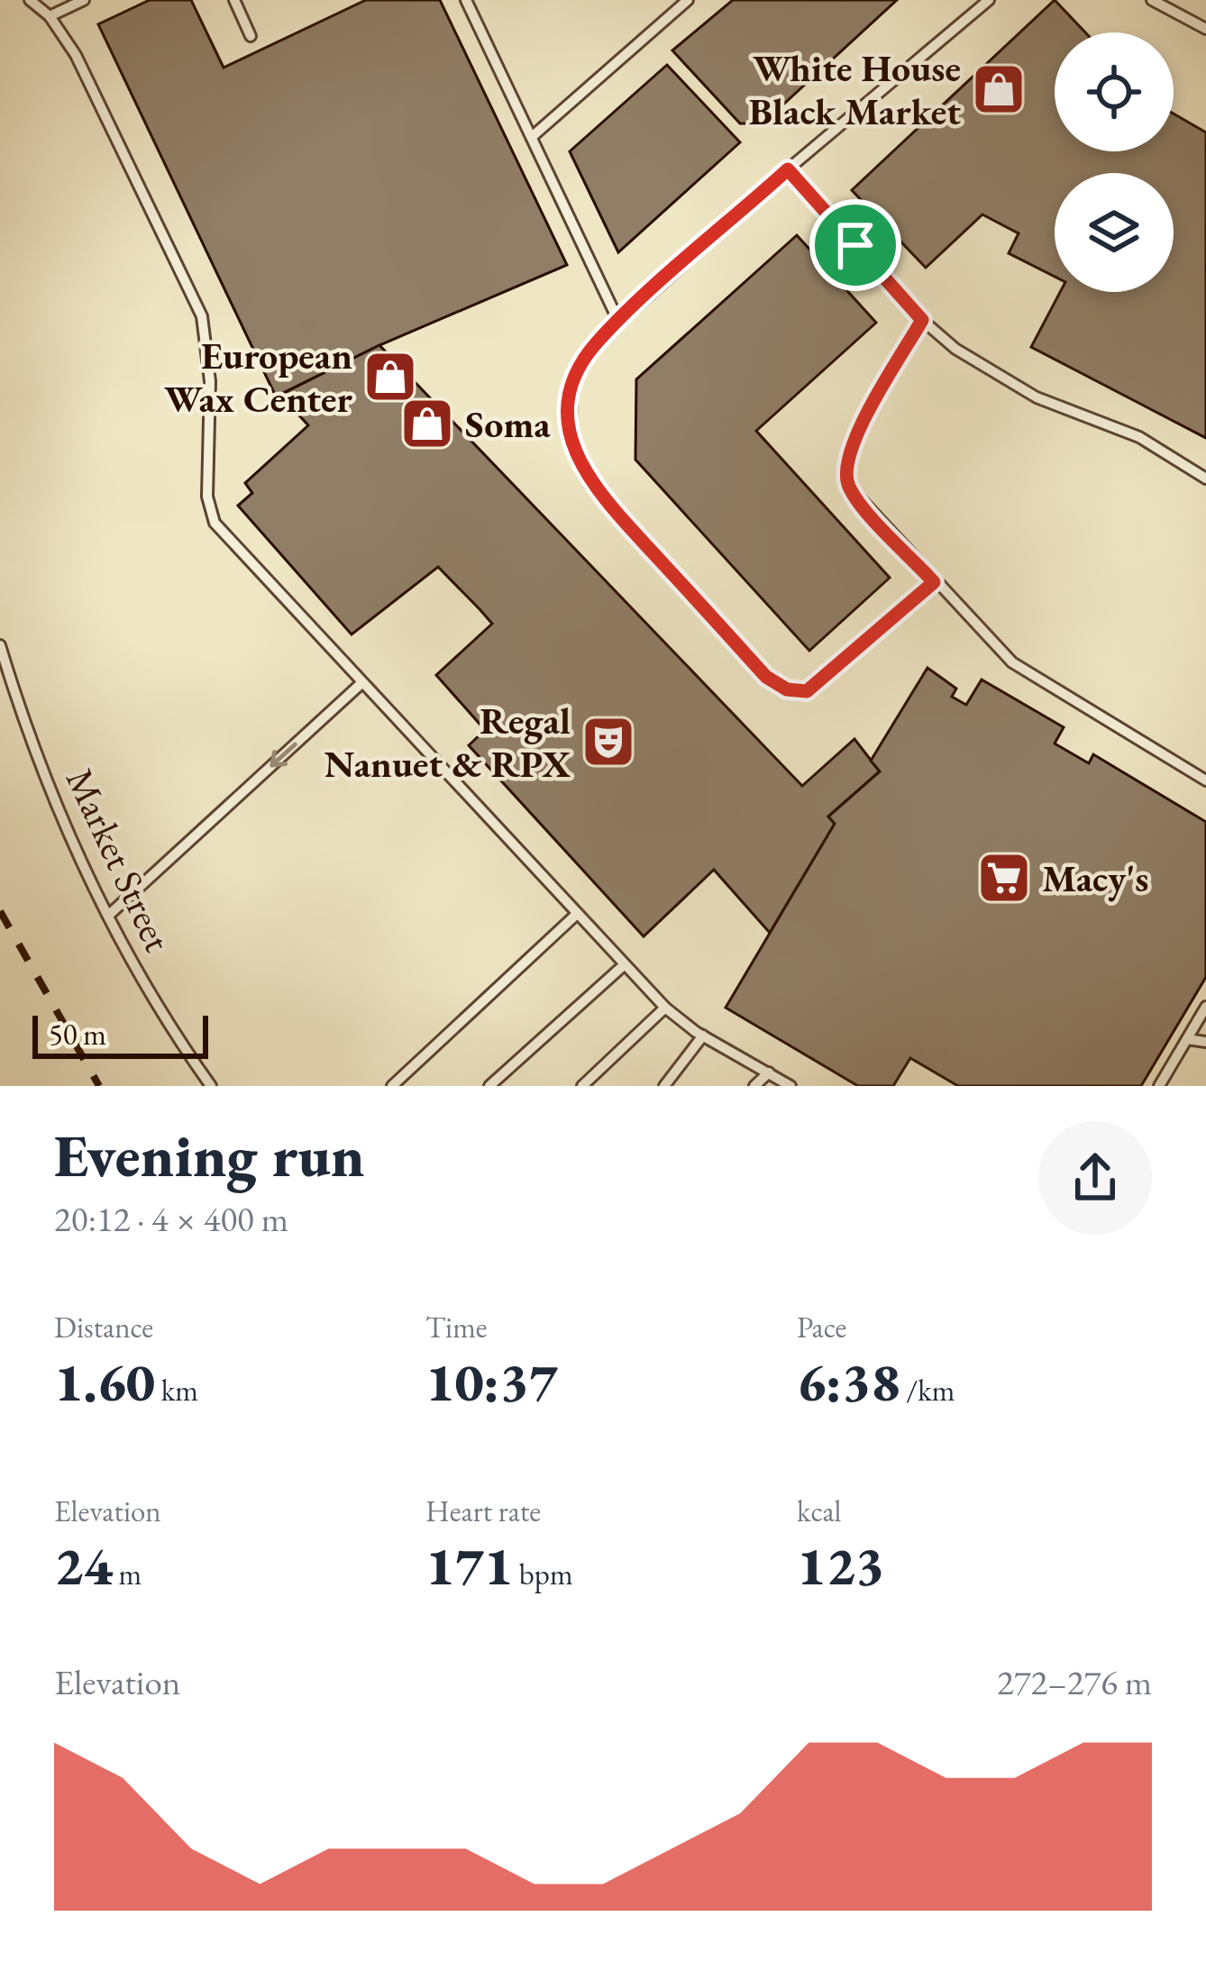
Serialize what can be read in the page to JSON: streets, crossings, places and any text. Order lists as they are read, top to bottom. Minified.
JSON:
{"streets":{"lane":["Market Street"]},"places":{"shop":["White House Black Market","European Wax Center","Soma"],"theatre":["Regal Nanuet & RPX"],"supermarket":["Macy's"]},"scale_bar":"50 m","page":{"scale":"50 m","heading":["Evening run","20:12 · 4 × 400 m"],"stats":[["Distance","1.60 km"],["Time","10:37"],["Pace","6:38 /km"],["Elevation","24 m"],["Heart rate","171 bpm"],["kcal","123"]],"chart":["Elevation","272–276 m"]}}
